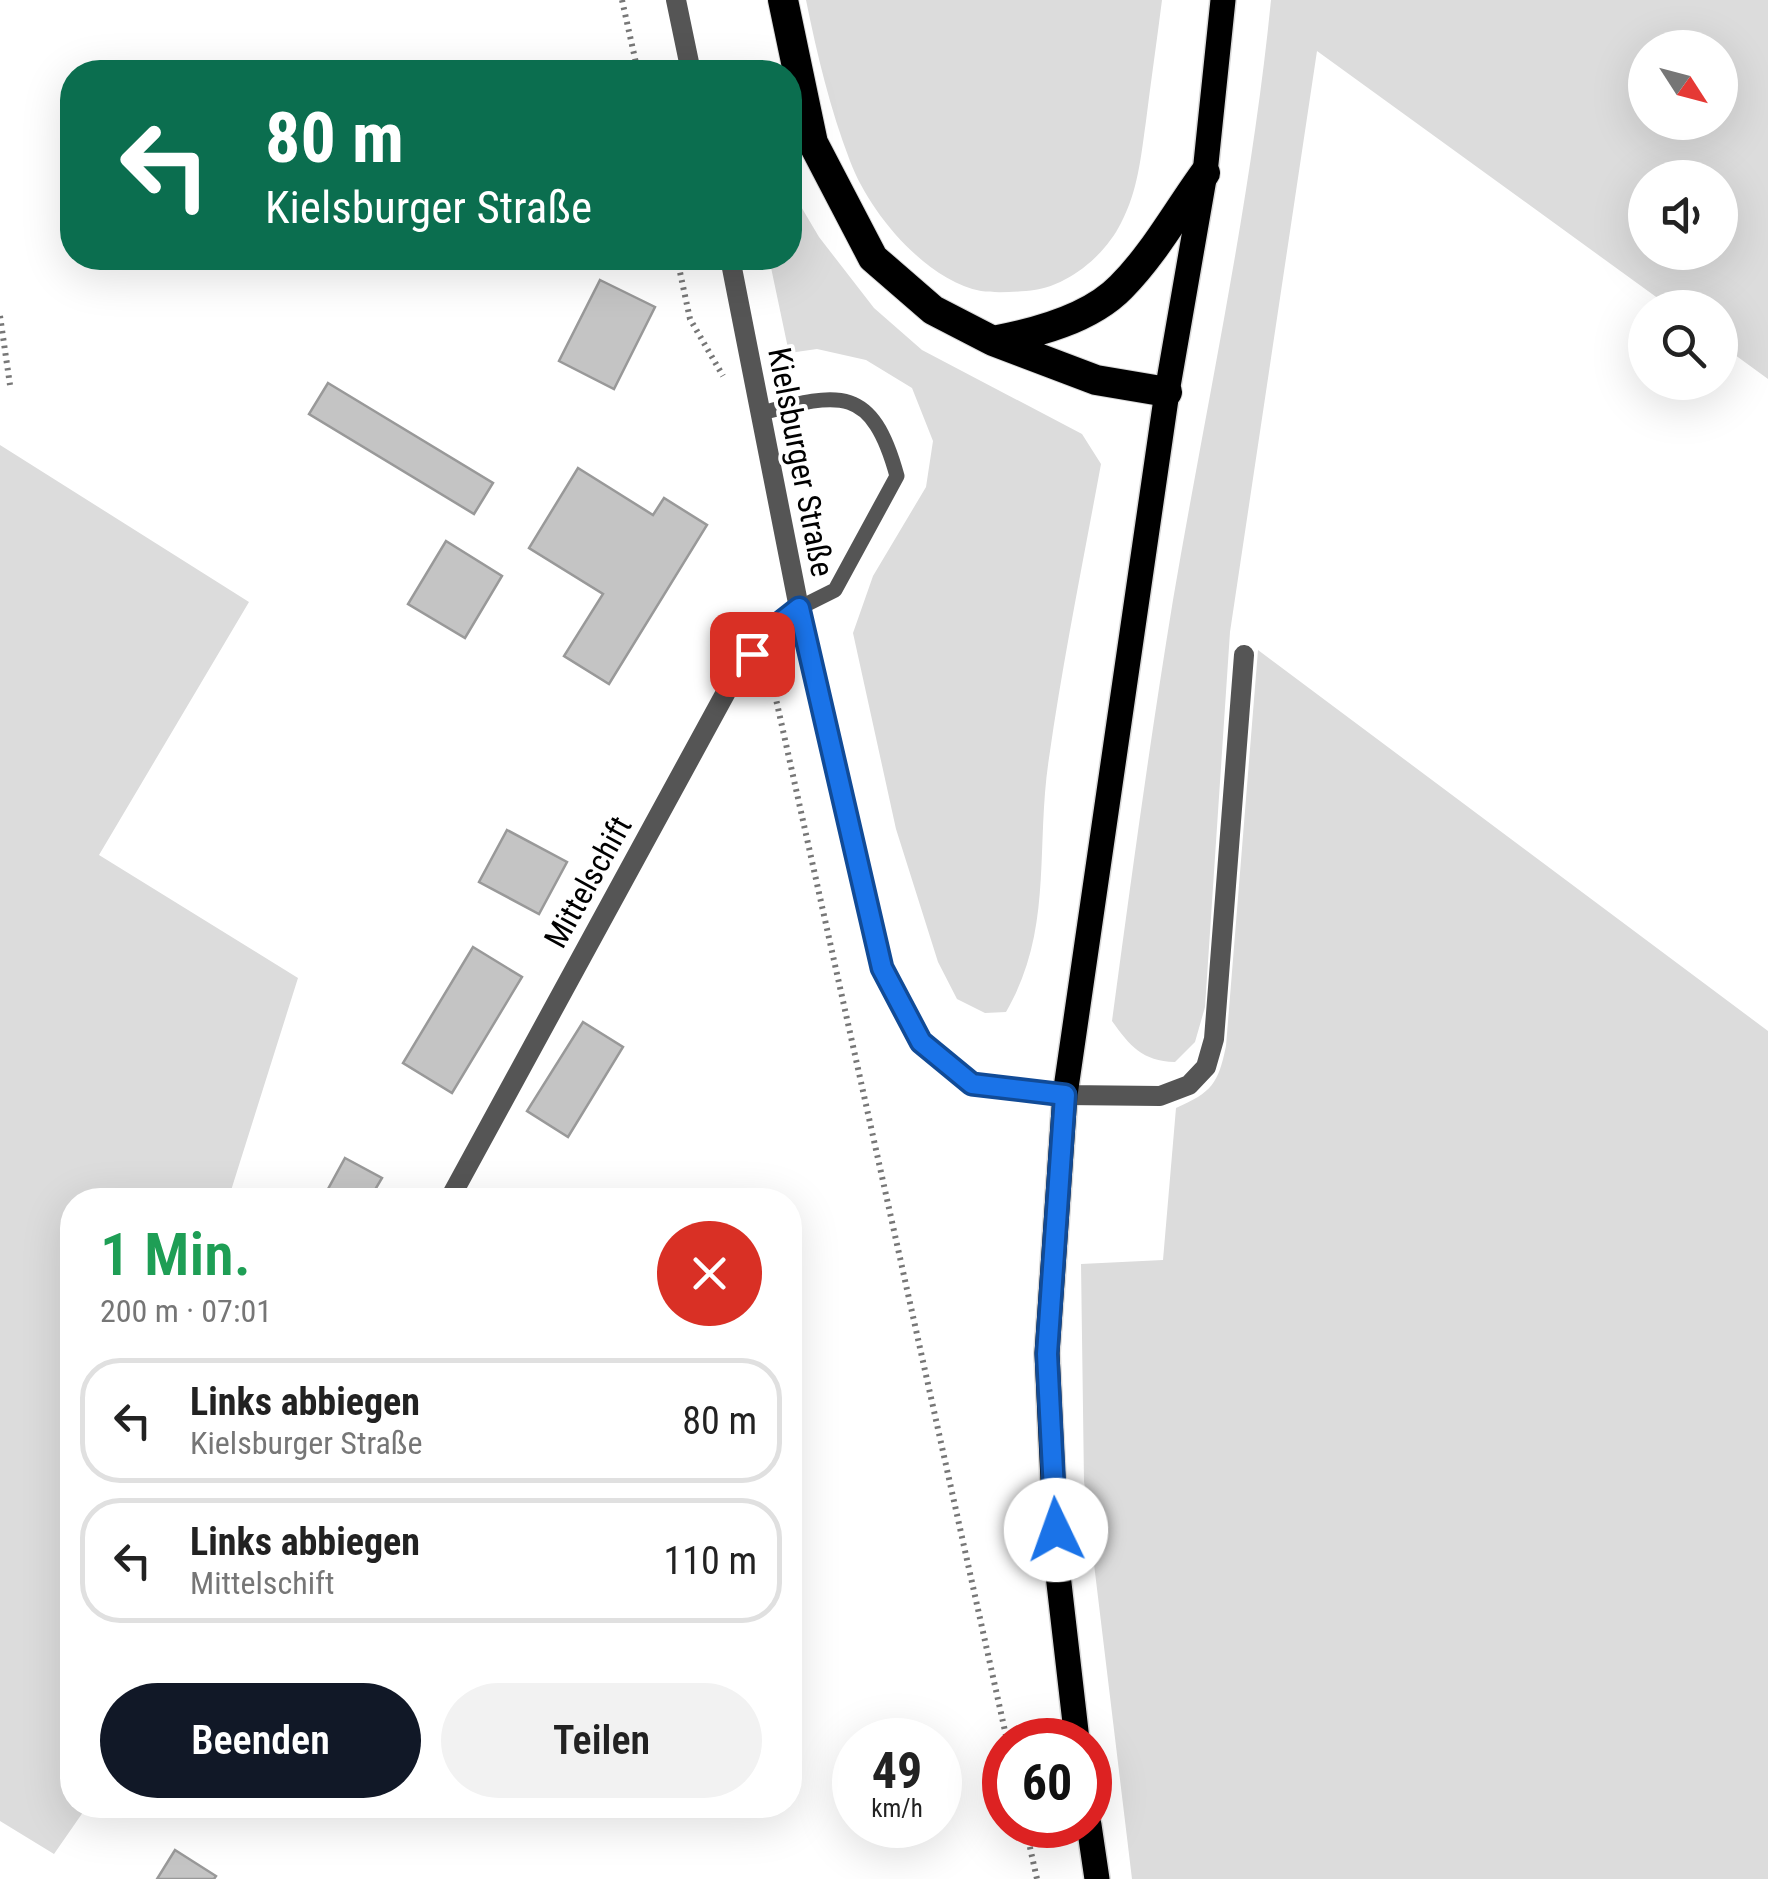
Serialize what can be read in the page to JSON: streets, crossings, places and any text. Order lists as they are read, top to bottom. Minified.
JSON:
{"streets":{"street":["Kielsburger Straße","Mittelschift"]},"crossings":[["Kielsburger Straße","Mittelschift"]],"north":"bottom right","page":{"turn":["80 m","Kielsburger Straße"],"heading":["1 Min.","200 m · 07:01"],"list":[{"name":"Links abbiegen","note":"Kielsburger Straße","value":"80 m"},{"name":"Links abbiegen","note":"Mittelschift","value":"110 m"}],"buttons":["Beenden","Teilen"],"speed":"49 km/h","limit":"60"}}
